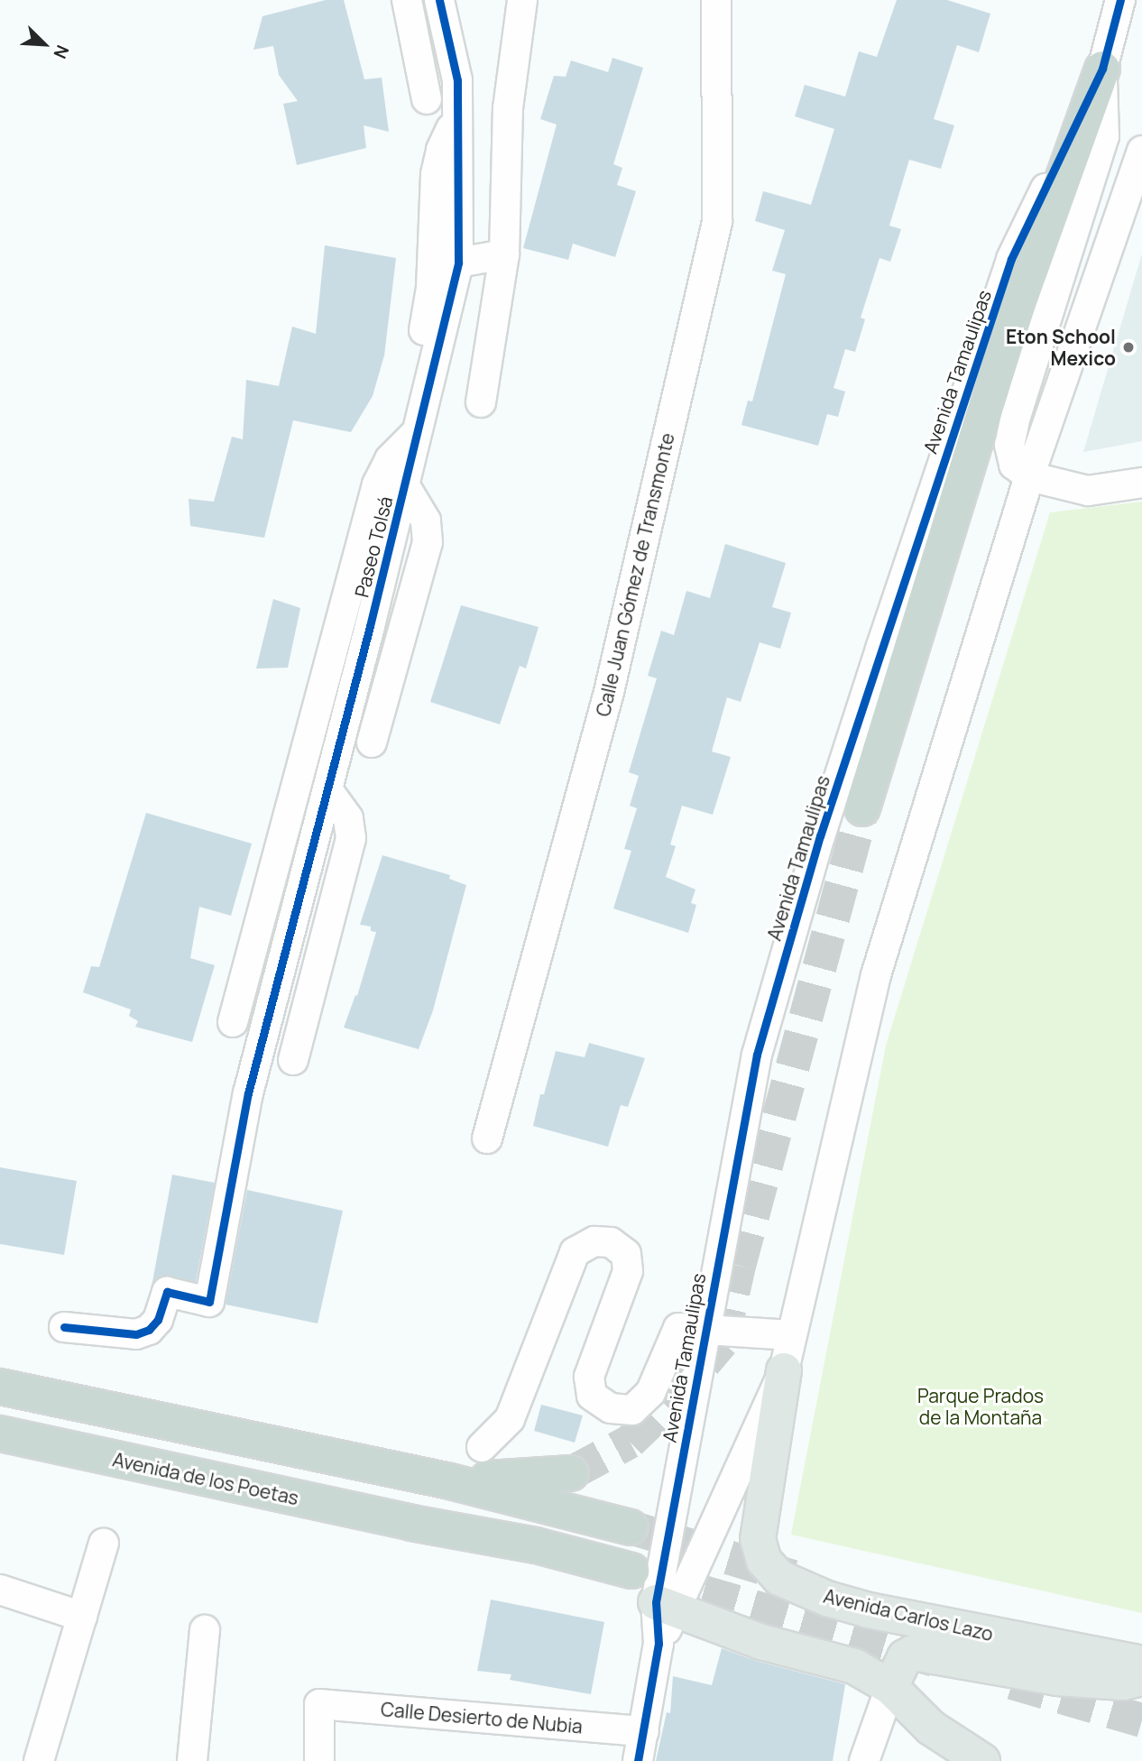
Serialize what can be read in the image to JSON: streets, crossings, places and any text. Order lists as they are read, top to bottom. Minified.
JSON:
{"streets":{"highway":["Avenida de los Poetas"],"main road":["Avenida Carlos Lazo"],"street":["Avenida Tamaulipas","Paseo Tolsá","Calle Juan Gómez de Transmonte","Calle Desierto de Nubia"]},"crossings":[["Avenida Tamaulipas","Avenida Carlos Lazo"],["Avenida Tamaulipas","Calle Desierto de Nubia"]],"parks":["Parque Prados de la Montaña"],"places":["Eton School Mexico"],"north":"bottom right"}
